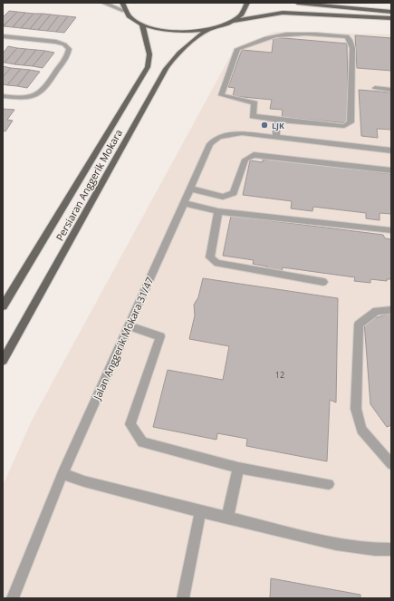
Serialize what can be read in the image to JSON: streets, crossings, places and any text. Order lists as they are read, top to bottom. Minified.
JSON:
{"streets":{"main road":["Persiaran Anggerik Mokara"],"street":["Jalan Anggerik Mokara 31/47"]},"places":["LJK"],"house_numbers":["12"]}
